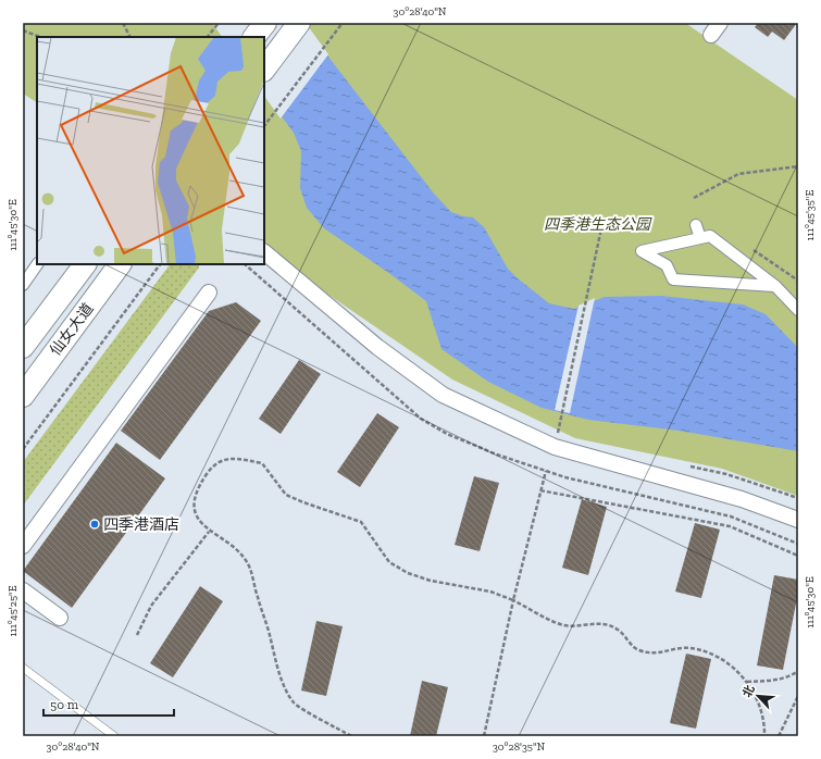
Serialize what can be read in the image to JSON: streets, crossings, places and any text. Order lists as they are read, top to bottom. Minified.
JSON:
{"streets":{"main road":["仙女大道"]},"parks":["四季港生态公园"],"places":["四季港酒店"],"scale_bar":"50 m","north":"top left","coordinates":["30°28'40\"N","111°45'35\"E","111°45'30\"E","111°45'25\"E","30°28'35\"N"]}
